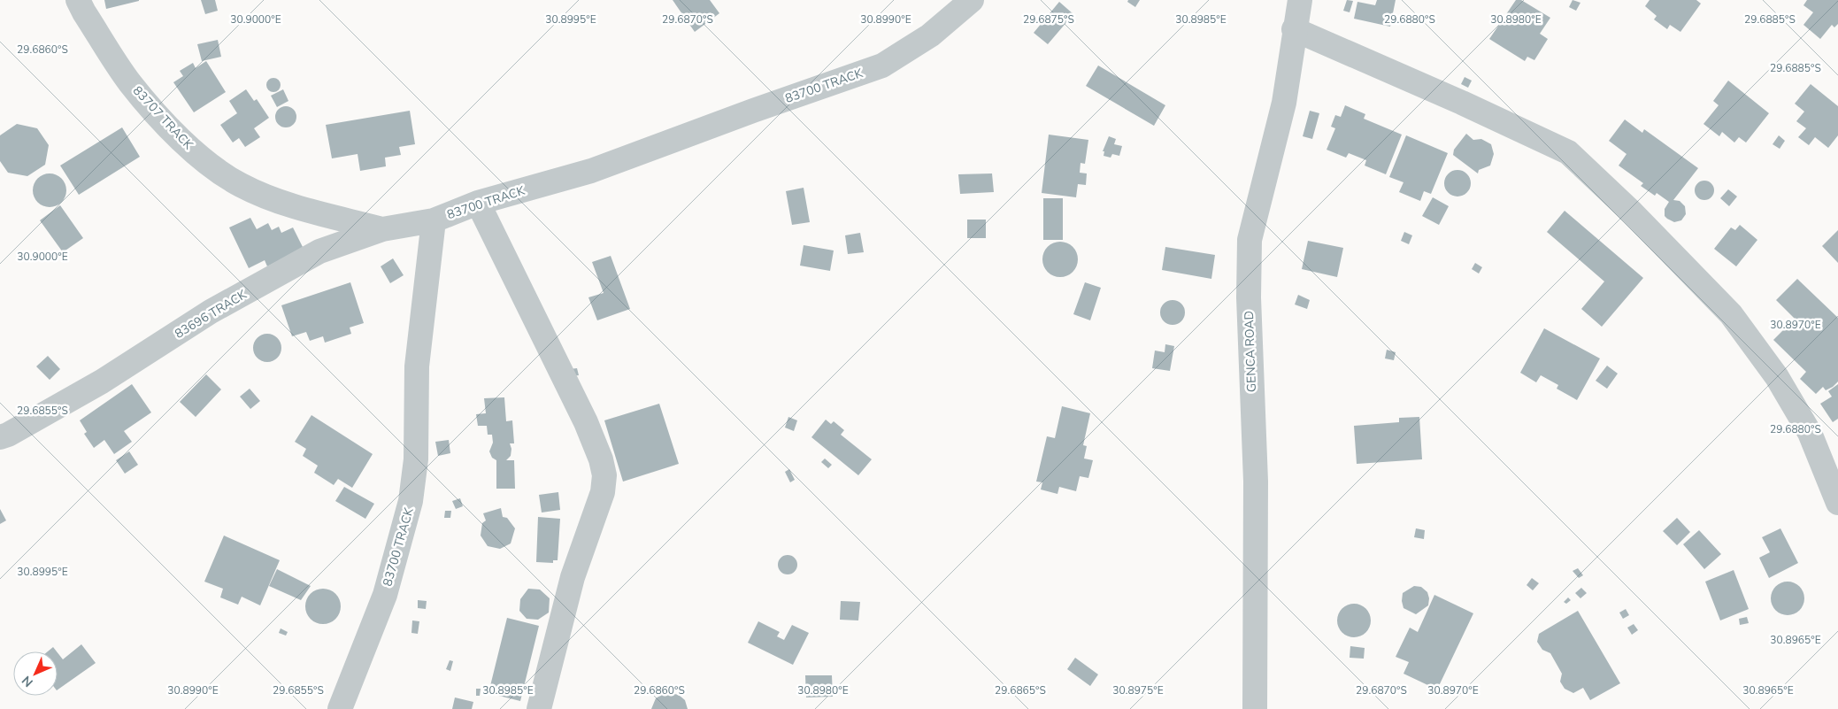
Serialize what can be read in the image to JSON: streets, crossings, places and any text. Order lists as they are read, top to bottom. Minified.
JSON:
{"streets":{"street":["83700 TRACK","83707 TRACK","83696 TRACK","GENCA ROAD"]},"crossings":[["83700 TRACK","83696 TRACK"],["83707 TRACK","83696 TRACK"]],"north":"bottom left","coordinates":["30.9000°E","30.8995°E","29.6870°S","30.8990°E","29.6875°S","30.8985°E","29.6880°S","30.8980°E","29.6885°S","29.6860°S","30.8970°E","29.6855°S","30.8965°E","30.8975°E","29.6865°S"]}
